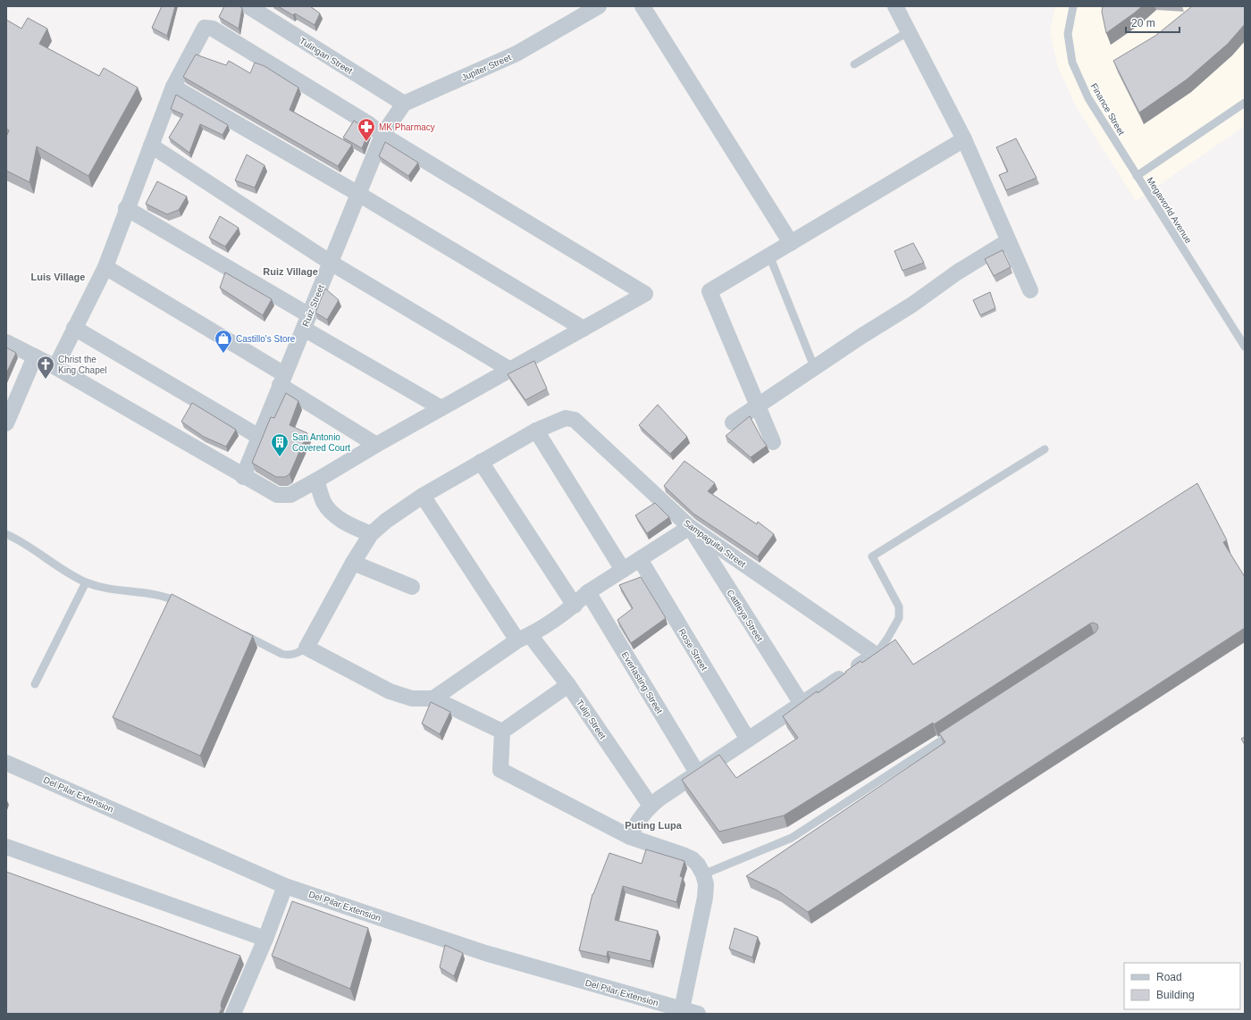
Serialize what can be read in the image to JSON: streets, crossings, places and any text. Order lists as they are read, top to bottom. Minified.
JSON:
{"streets":{"street":["Tulingan Street","Jupiter Street","Ruiz Street","Sampaguita Street","Cattleya Street","Rose Street","Everlasting Street","Tulip Street","Del Pilar Extension"],"lane":["Finance Street","Megaworld Avenue"]},"crossings":[["Tulingan Street","Jupiter Street"],["Finance Street","Megaworld Avenue"],["Sampaguita Street","Cattleya Street"]],"districts":["Ruiz Village","Luis Village","Puting Lupa"],"places":{"pharmacy":["MK Pharmacy"],"shop":["Castillo's Store"],"church":["Christ the King Chapel"],"building":["San Antonio Covered Court"]},"legend":["Road","Building"],"scale_bar":"20 m"}
